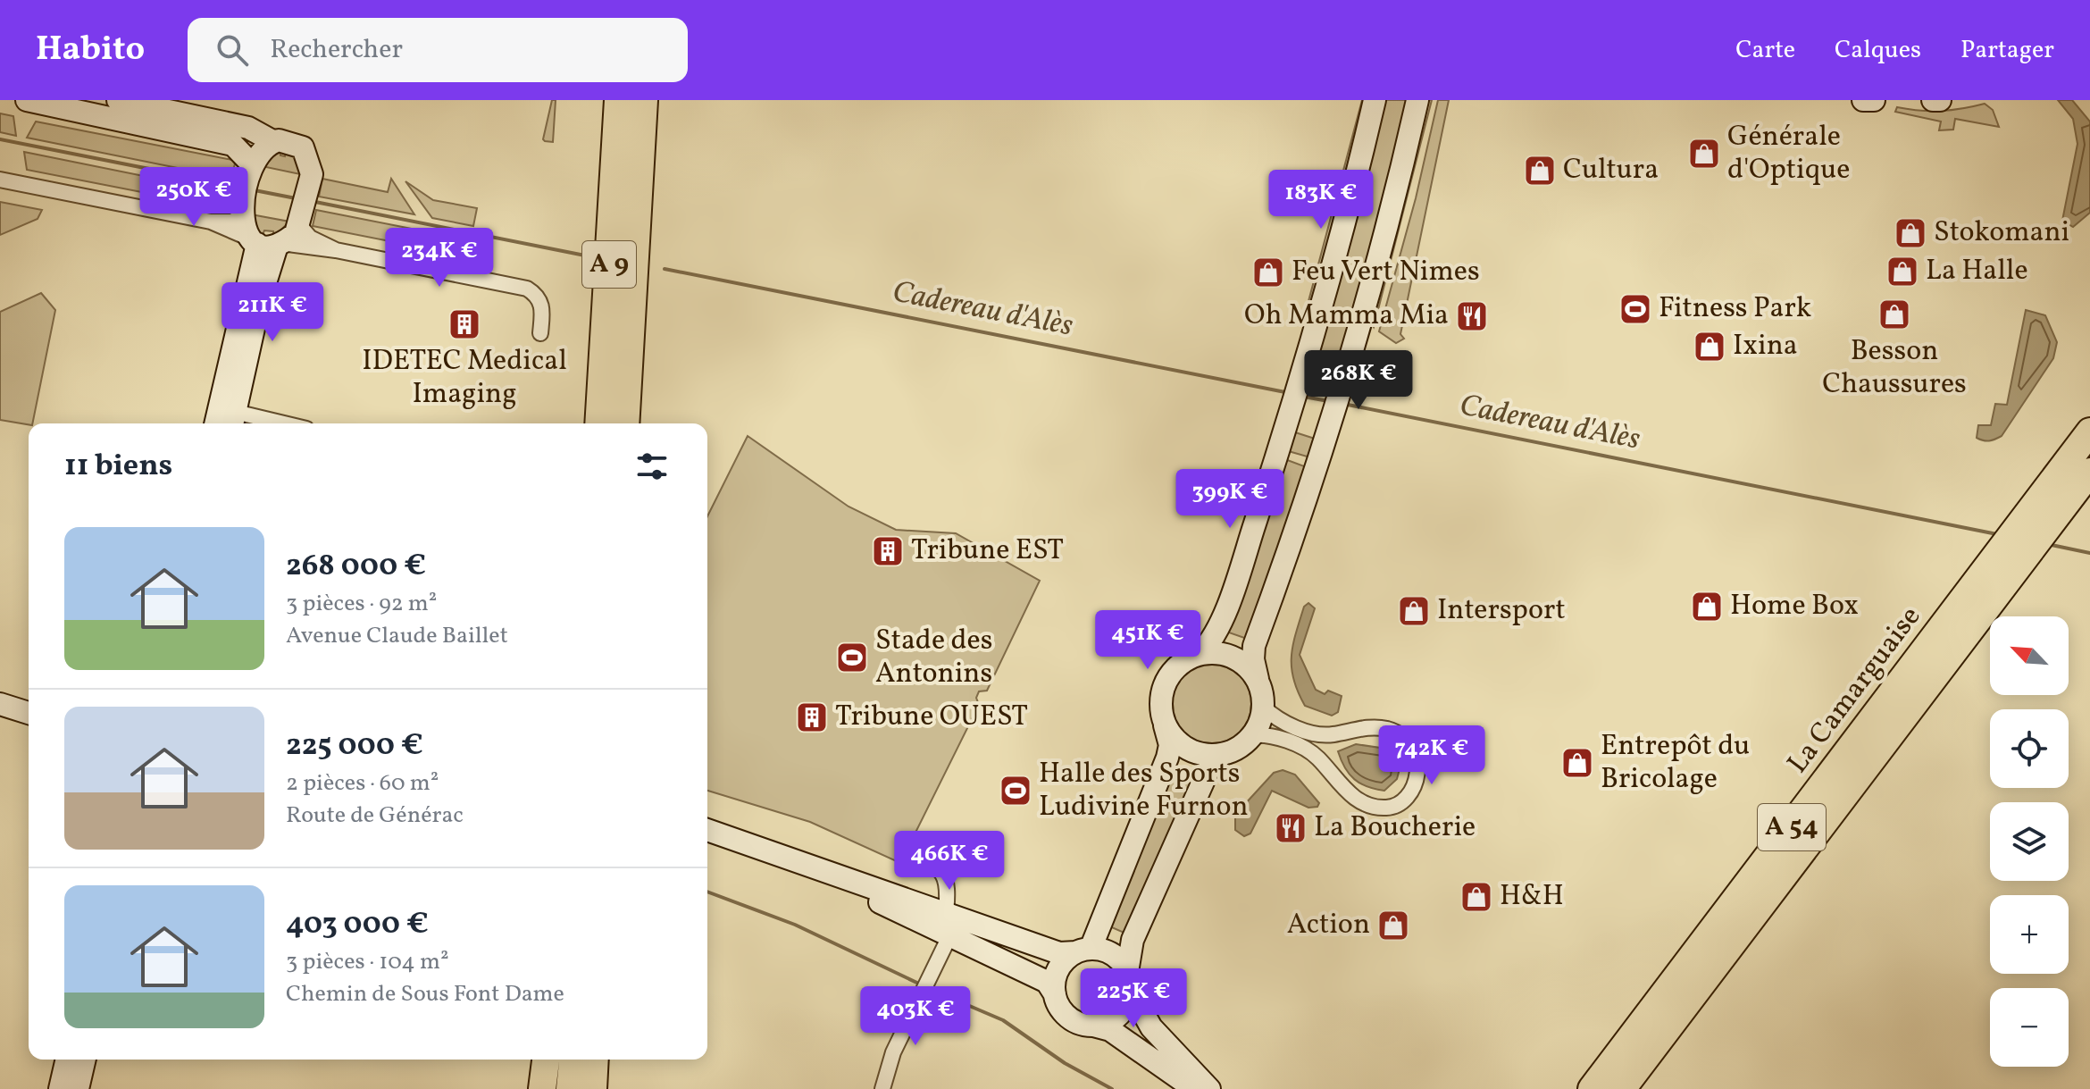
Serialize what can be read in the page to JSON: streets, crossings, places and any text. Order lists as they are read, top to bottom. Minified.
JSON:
{"streets":{"highway":["A 9","La Camarguaise","A 54"]},"crossings":[["La Camarguaise","A 54"]],"water":["Cadereau d'Alès"],"places":{"shop":["Générale d'Optique","Cultura","Stokomani","La Halle","Feu Vert Nimes","Besson Chaussures","Ixina","Home Box","Intersport","Entrepôt du Bricolage","H&H","Action"],"sports":["Fitness Park","Stade des Antonins","Halle des Sports Ludivine Furnon"],"restaurant":["Oh Mamma Mia","La Boucherie"],"building":["IDETEC Medical Imaging","Tribune EST","Tribune OUEST"]},"north":"top left","page":{"header":"Habito","search":"Rechercher","nav":["Carte","Calques","Partager"],"price":["250K €","183K €","234K €","211K €","268K €","399K €","451K €","742K €","466K €","225K €","403K €"],"heading":"11 biens","list":[{"name":"268 000 €","note":"3 pièces · 92 m² · Avenue Claude Baillet"},{"name":"225 000 €","note":"2 pièces · 60 m² · Route de Générac"},{"name":"403 000 €","note":"3 pièces · 104 m² · Chemin de Sous Font Dame"}],"map_buttons":["+","−"]}}
